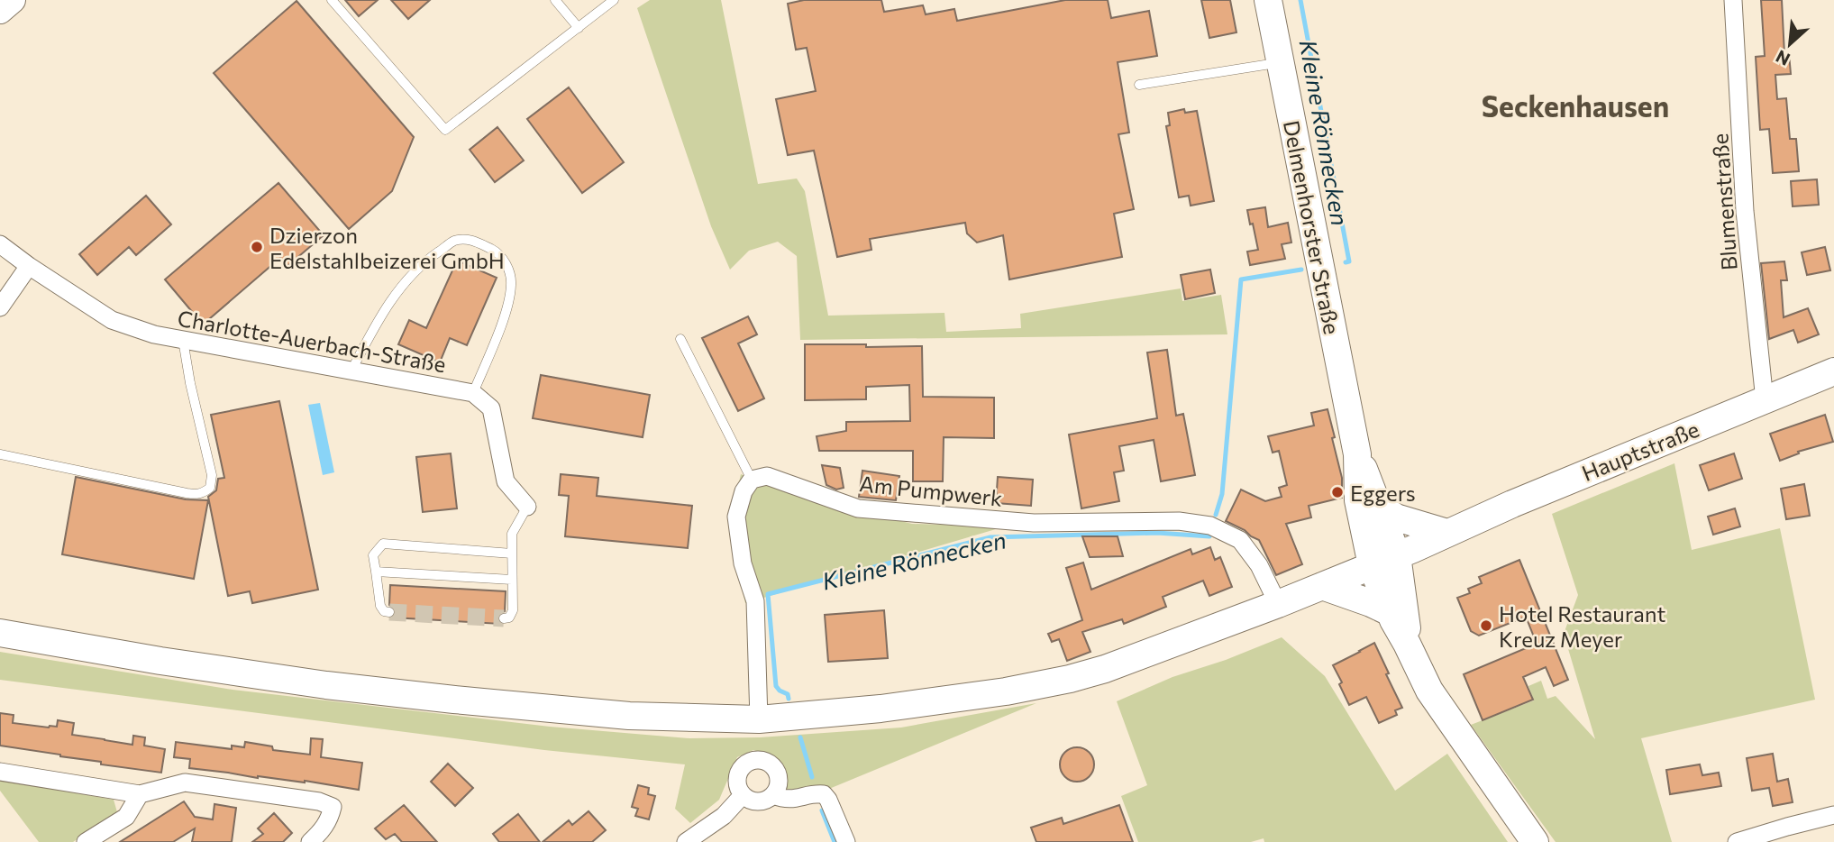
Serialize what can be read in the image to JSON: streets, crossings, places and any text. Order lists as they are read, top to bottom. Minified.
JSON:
{"streets":{"main road":["Delmenhorster Straße","Hauptstraße"],"street":["Blumenstraße","Charlotte-Auerbach-Straße","Am Pumpwerk"]},"crossings":[["Blumenstraße","Hauptstraße"],["Delmenhorster Straße","Hauptstraße"],["Hauptstraße","Am Pumpwerk"]],"districts":["Seckenhausen"],"water":["Kleine Rönnecken"],"places":["Dzierzon Edelstahlbeizerei GmbH","Eggers","Hotel Restaurant Kreuz Meyer"],"north":"bottom left"}
